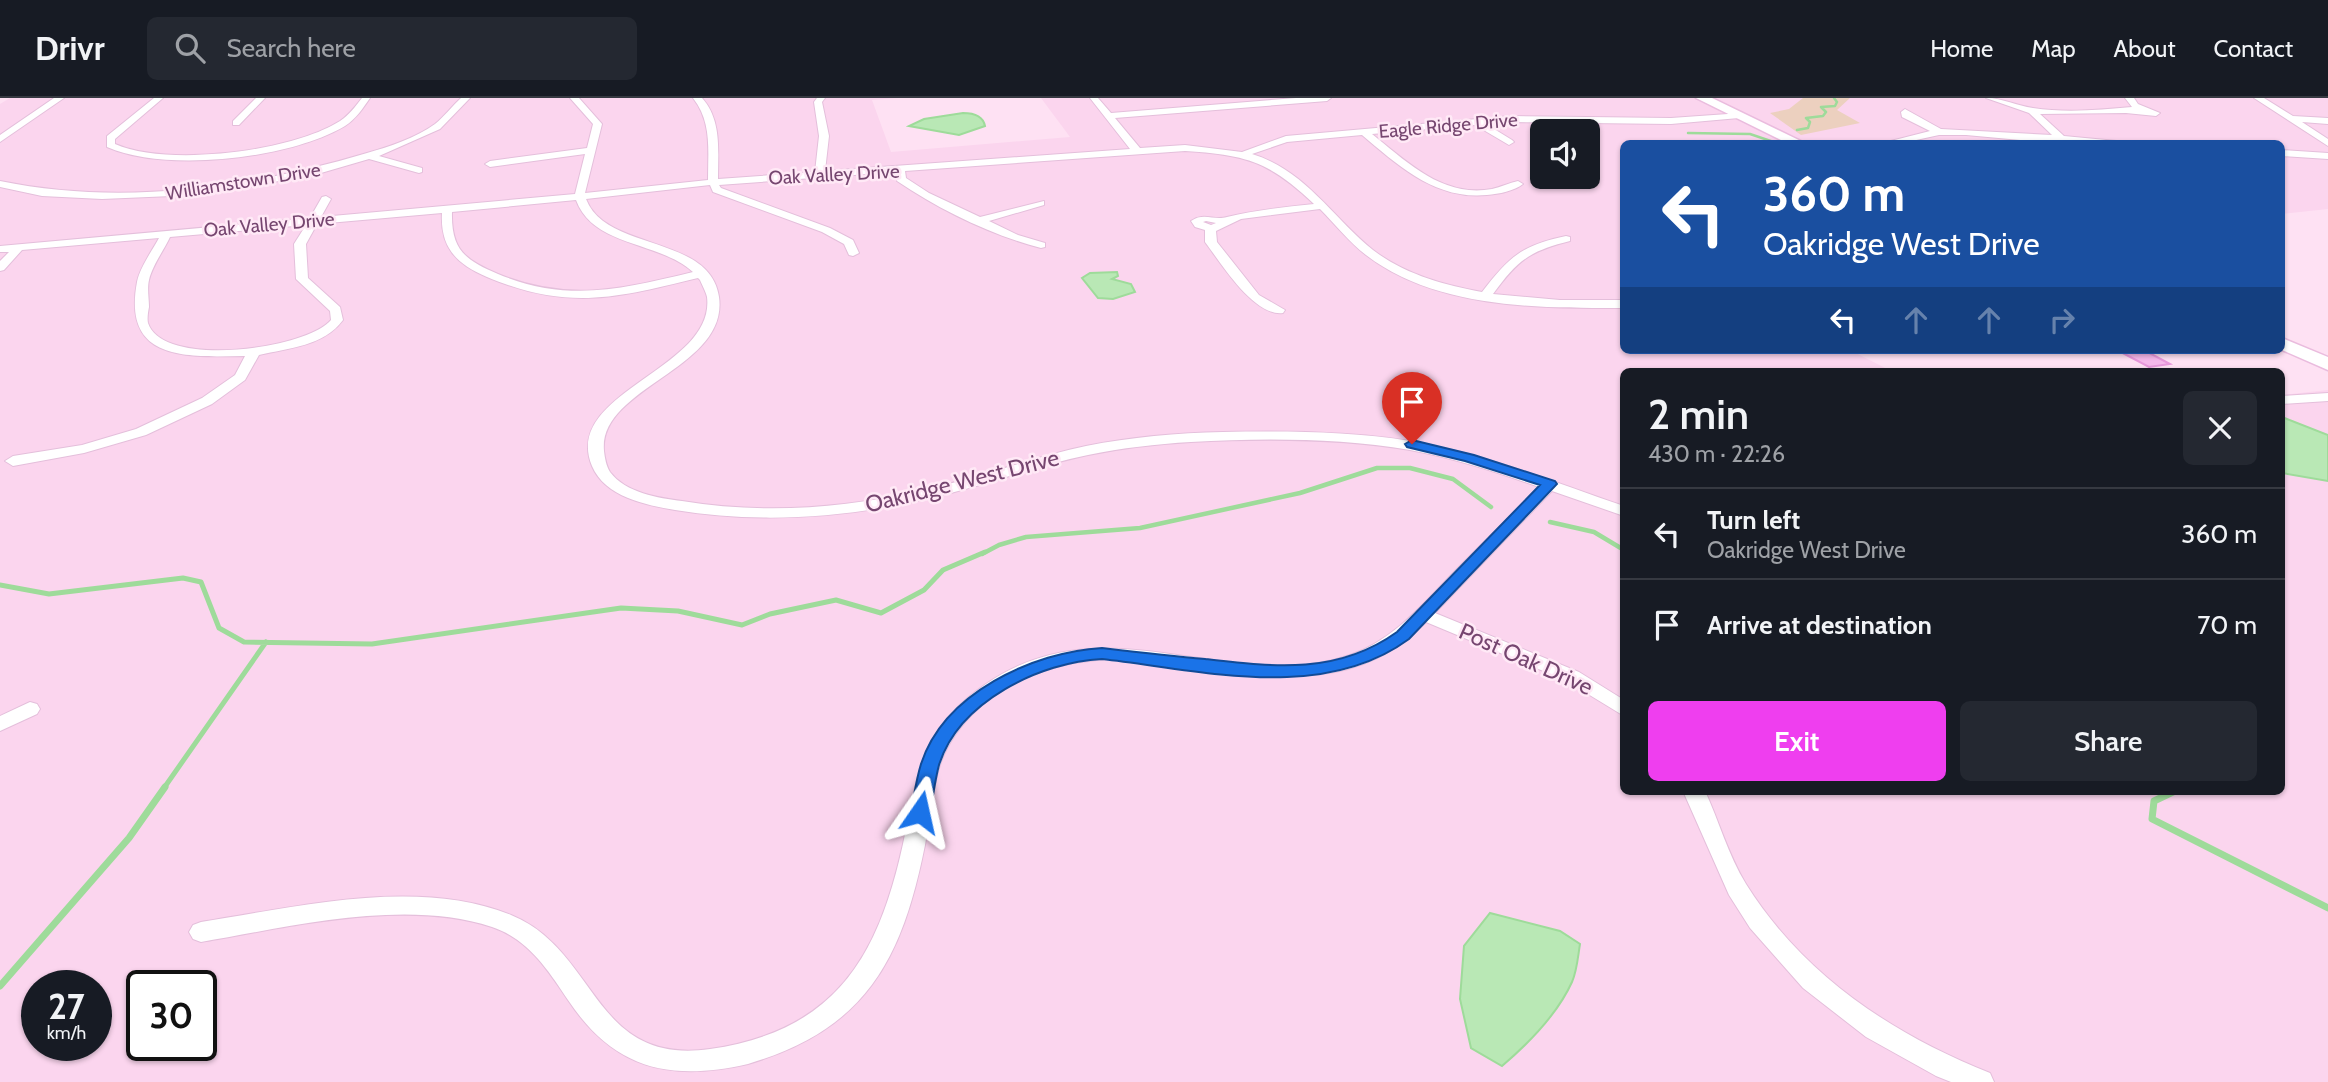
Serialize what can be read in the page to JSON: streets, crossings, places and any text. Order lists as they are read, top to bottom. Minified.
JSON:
{"streets":{"street":["Eagle Ridge Drive","Oak Valley Drive","Williamstown Drive","Oakridge West Drive","Post Oak Drive"]},"crossings":[["Eagle Ridge Drive","Oak Valley Drive"]],"page":{"header":"Drivr","search":"Search here","nav":["Home","Map","About","Contact"],"turn":["360 m","Oakridge West Drive"],"heading":["2 min","430 m · 22:26"],"list":[{"name":"Turn left","note":"Oakridge West Drive","value":"360 m"},{"name":"Arrive at destination","value":"70 m"}],"buttons":["Exit","Share"],"speed":"27 km/h","limit":"30"}}
